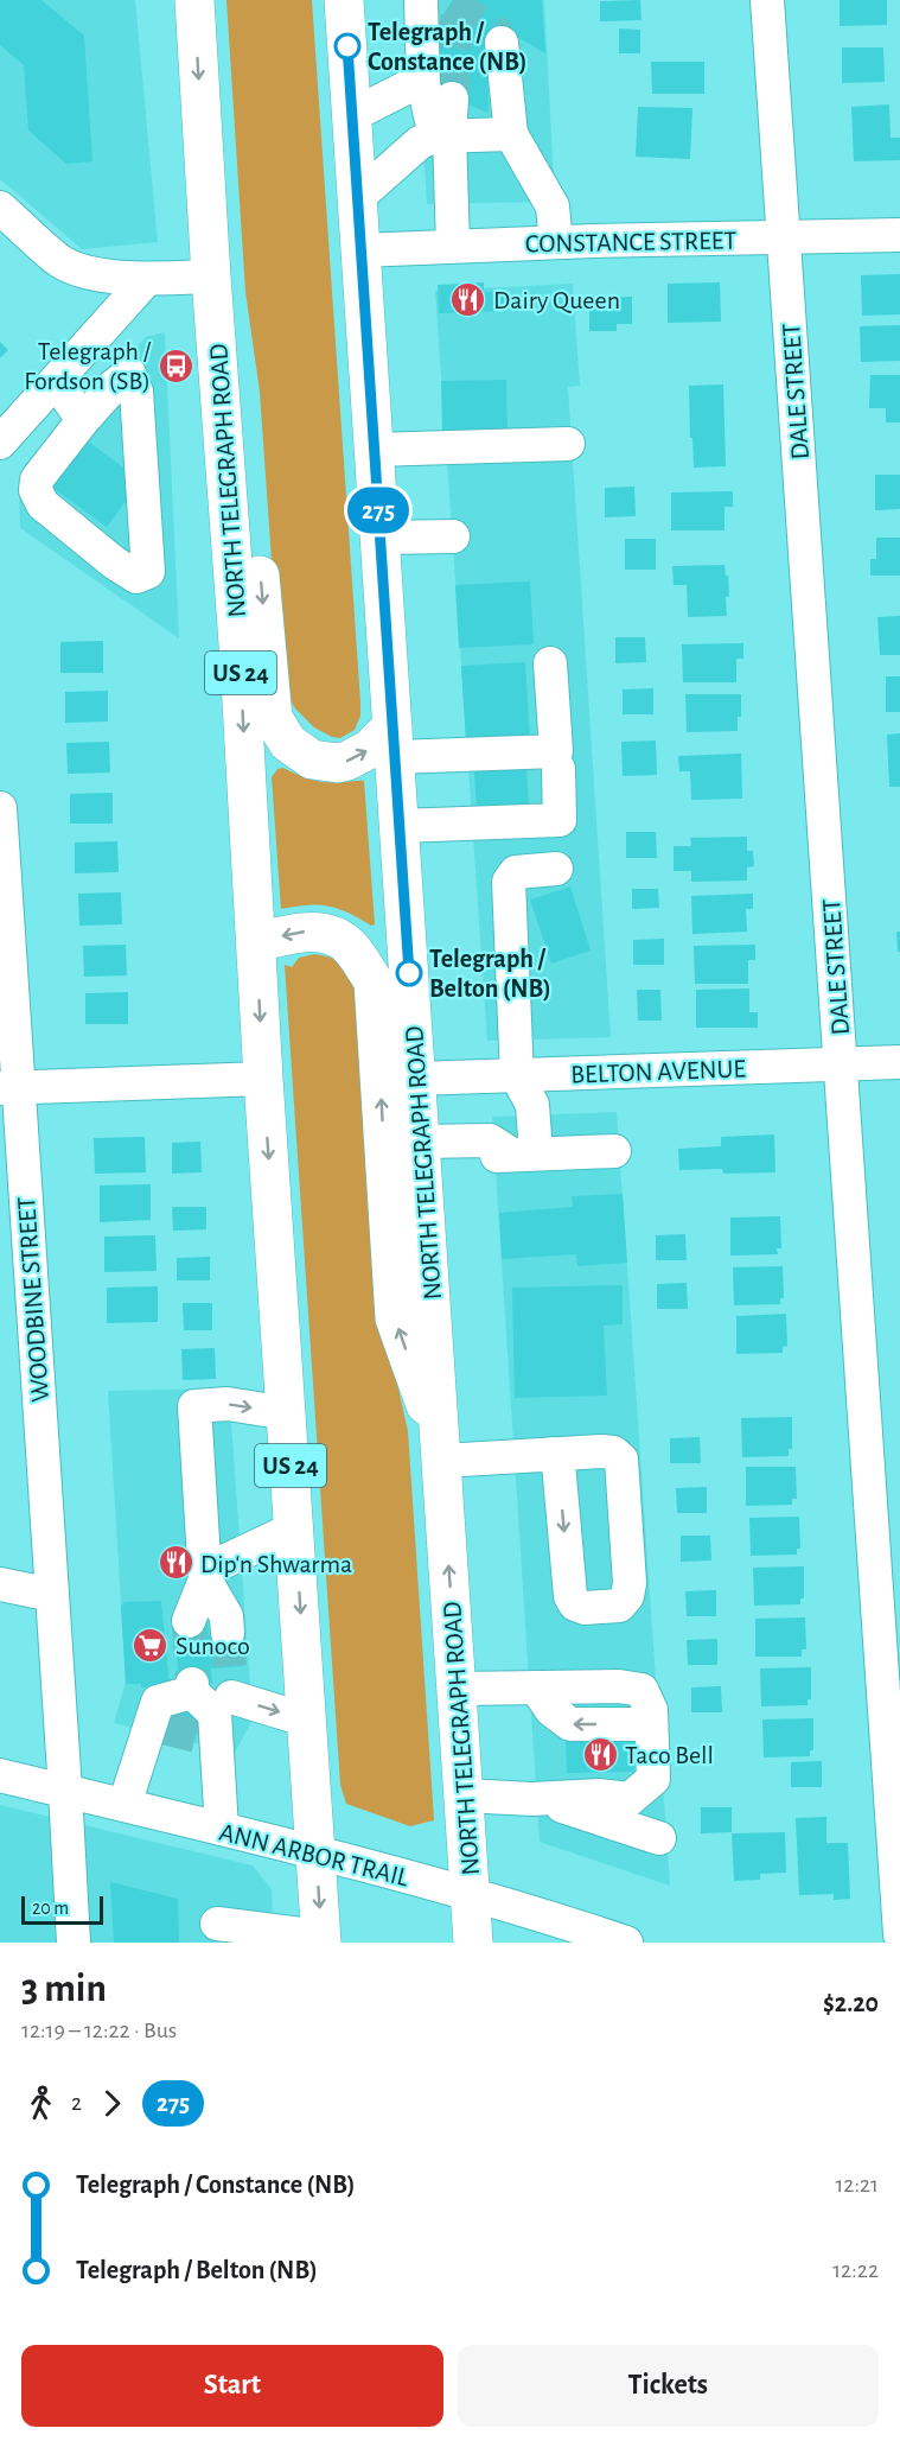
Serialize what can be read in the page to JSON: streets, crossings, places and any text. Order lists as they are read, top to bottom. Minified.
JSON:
{"streets":{"main road":["NORTH TELEGRAPH ROAD","US 24"],"street":["CONSTANCE STREET","DALE STREET","BELTON AVENUE","WOODBINE STREET","ANN ARBOR TRAIL"]},"crossings":[["CONSTANCE STREET","DALE STREET"],["CONSTANCE STREET","NORTH TELEGRAPH ROAD"],["DALE STREET","BELTON AVENUE"],["NORTH TELEGRAPH ROAD","BELTON AVENUE"],["NORTH TELEGRAPH ROAD","ANN ARBOR TRAIL"],["WOODBINE STREET","ANN ARBOR TRAIL"]],"places":{"other":["Telegraph / Constance (NB)","Telegraph / Belton (NB)"],"restaurant":["Dairy Queen","Dip'n Shwarma","Taco Bell"],"bus stop":["Telegraph / Fordson (SB)"],"supermarket":["Sunoco"]},"lines":["bus line 275"],"scale_bar":"20 m","page":{"on_map":"275","scale":"20 m","heading":["3 min","12:19 – 12:22 · Bus","$2.20"],"legs":["2","275"],"list":[{"name":"Telegraph / Constance (NB)","value":"12:21"},{"name":"Telegraph / Belton (NB)","value":"12:22"}],"buttons":["Start","Tickets"]}}
